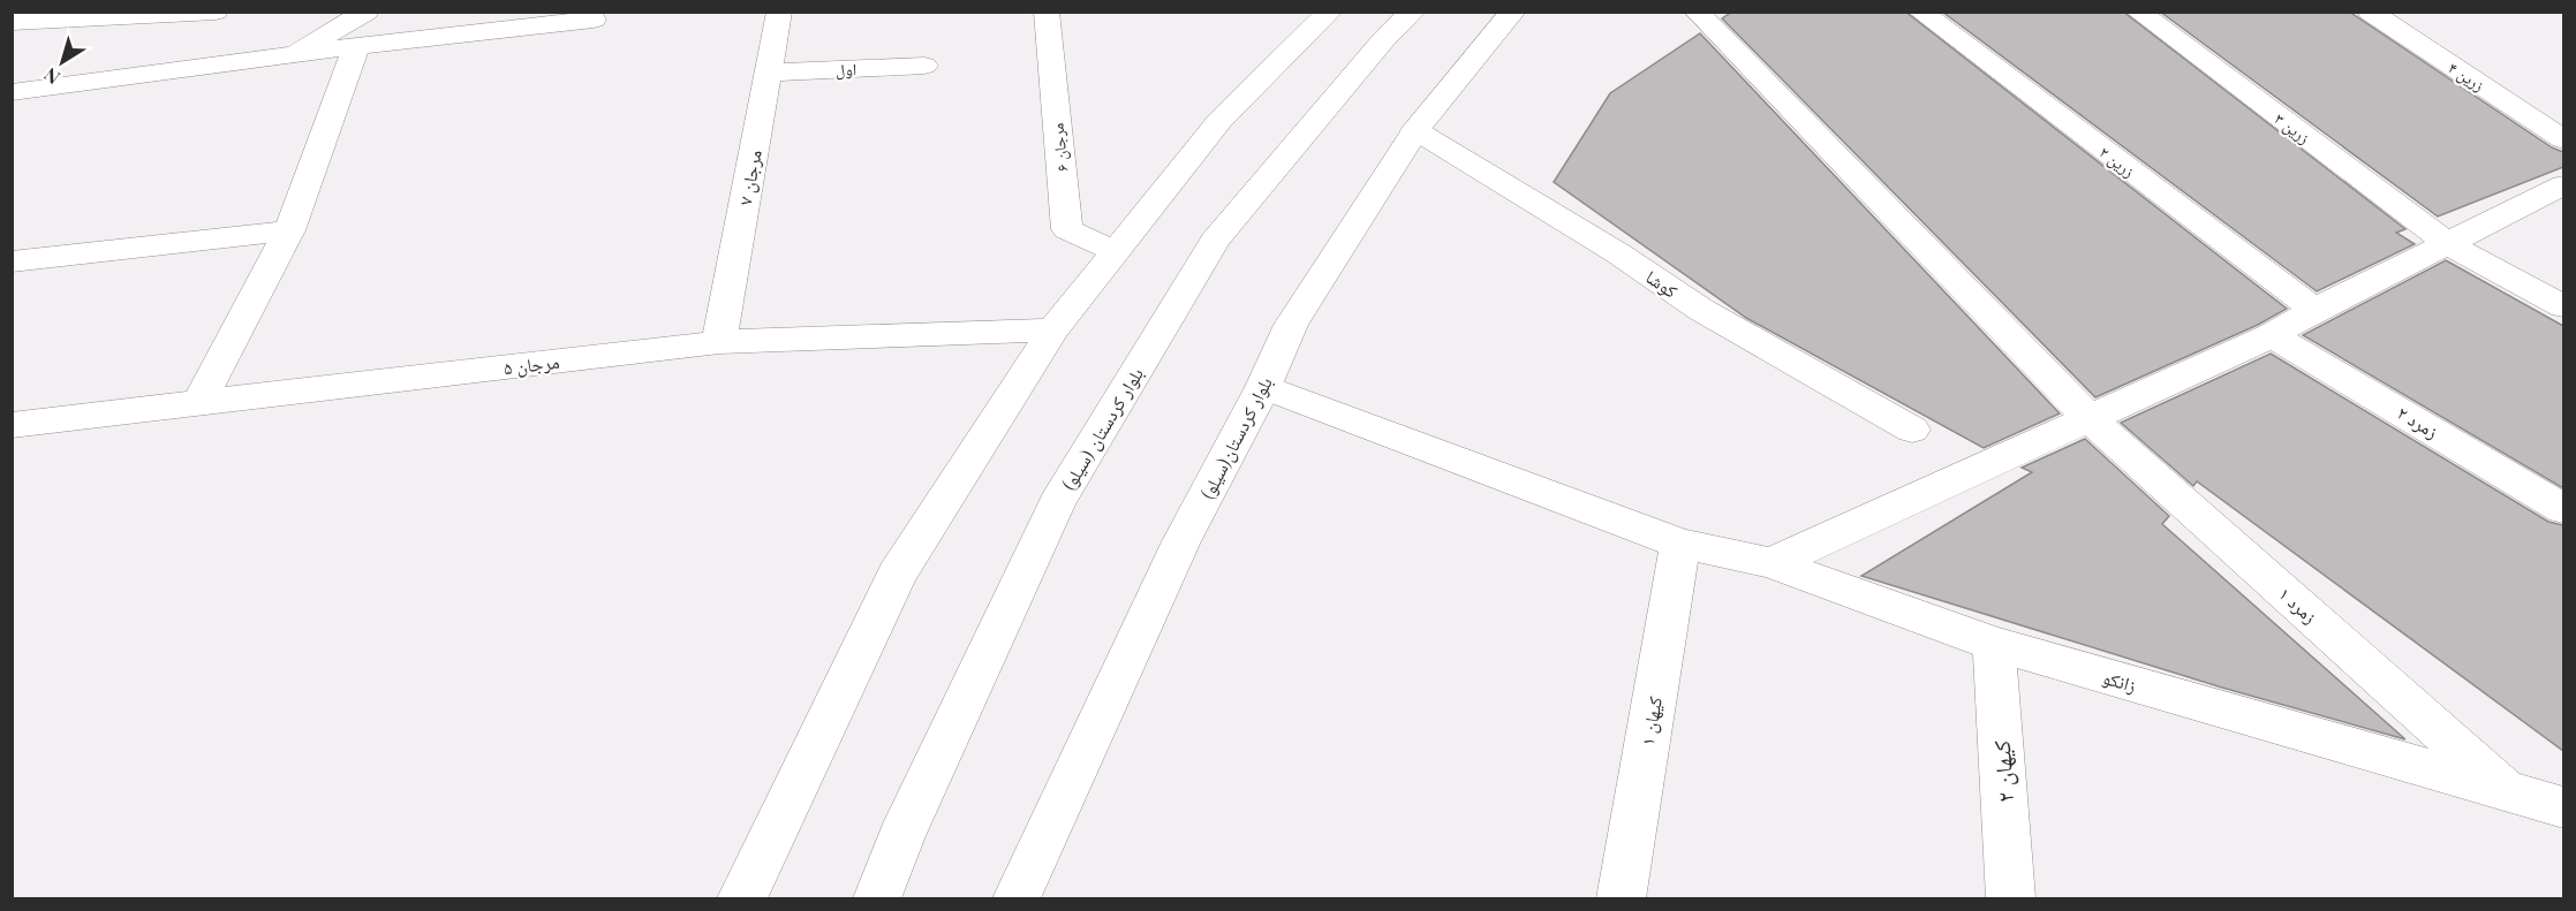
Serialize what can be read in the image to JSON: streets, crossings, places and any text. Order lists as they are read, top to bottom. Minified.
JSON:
{"streets":{"street":["اول","زرین ۴","زرین ۳","مرجان ۶","زرین ۲","مرجان ۷","کوشا","مرجان ۵","زمرد ۲","بلوار کردستان (سیلو)","بلوار کردستان(سیلو)","زمرد ۱","زانکو","کیهان ۱","کیهان ۲"]},"crossings":[["اول","مرجان ۷"],["مرجان ۷","مرجان ۵"],["کوشا","بلوار کردستان(سیلو)"],["بلوار کردستان(سیلو)","زانکو"],["زمرد ۱","زانکو"],["زانکو","کیهان ۱"],["زانکو","کیهان ۲"]],"north":"bottom left"}
